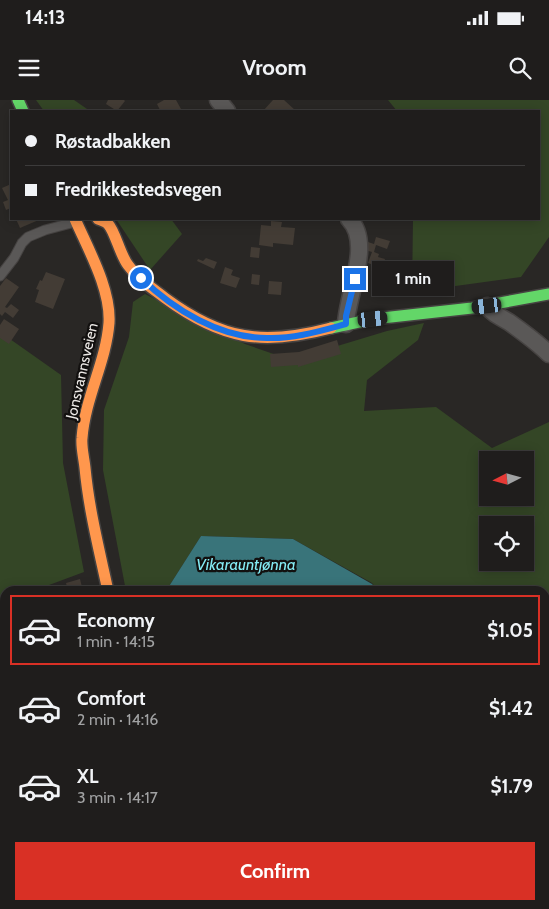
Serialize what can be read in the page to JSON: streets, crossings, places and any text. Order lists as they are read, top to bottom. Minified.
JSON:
{"streets":{"street":["Jonsvannsveien"]},"water":["Vikarauntjønna"],"north":"left","page":{"status":"14:13","header":"Vroom","banner":["Røstadbakken","Fredrikkestedsvegen"],"bubble":"1 min","list":[{"name":"Economy","note":"1 min · 14:15","value":"$1.05"},{"name":"Comfort","note":"2 min · 14:16","value":"$1.42"},{"name":"XL","note":"3 min · 14:17","value":"$1.79"}],"buttons":"Confirm"}}
